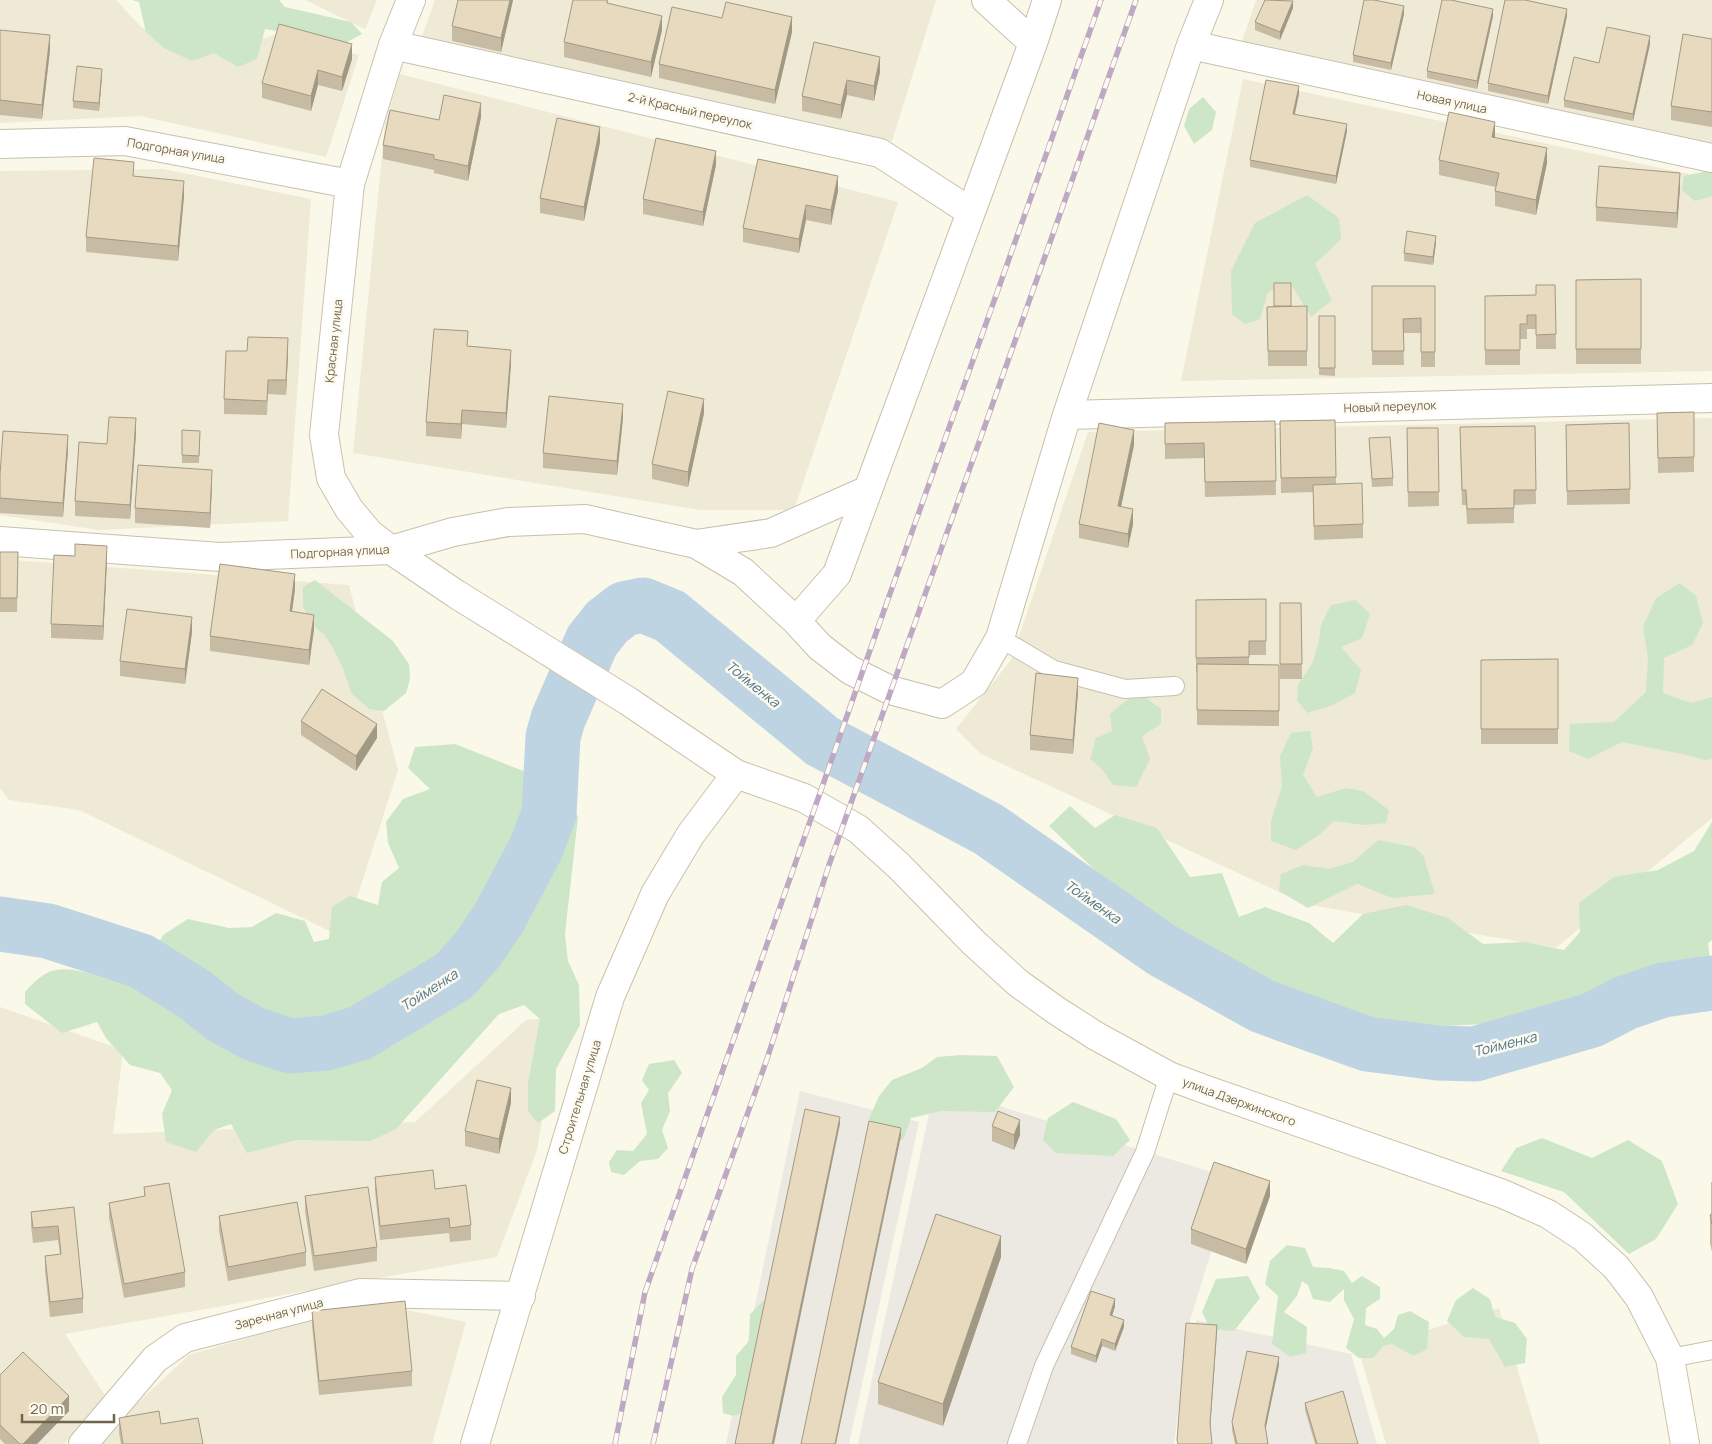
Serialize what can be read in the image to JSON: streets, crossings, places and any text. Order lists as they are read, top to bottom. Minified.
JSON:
{"streets":{"street":["Новая улица","2-й Красный переулок","Подгорная улица","Красная улица","Новый переулок","Строительная улица","улица Дзержинского","Заречная улица"]},"crossings":[["Новая улица","Подгорная улица"],["2-й Красный переулок","Красная улица"],["Подгорная улица","Красная улица"],["Подгорная улица","Новый переулок"],["Красная улица","улица Дзержинского"],["Строительная улица","улица Дзержинского"],["Строительная улица","Заречная улица"]],"water":["Тойменка"],"scale_bar":"20 m"}
